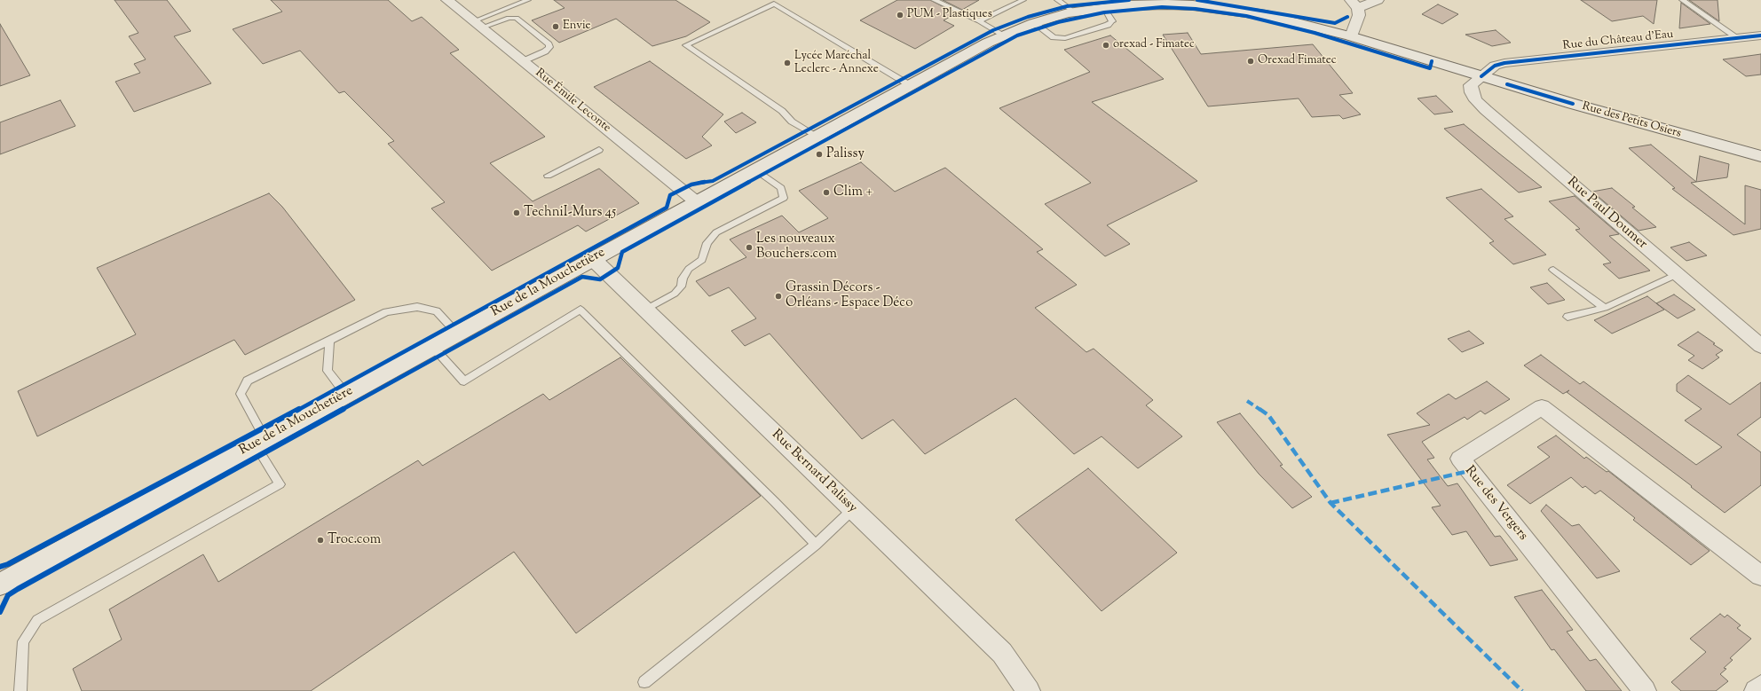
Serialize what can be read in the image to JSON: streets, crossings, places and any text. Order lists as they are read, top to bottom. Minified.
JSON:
{"streets":{"street":["Rue du Château d'Eau","Rue Émile Leconte","Rue des Petits Osiers","Rue Paul Doumer","Rue de la Mouchetière","Rue Bernard Palissy","Rue des Vergers"]},"crossings":[["Rue du Château d'Eau","Rue des Petits Osiers"],["Rue du Château d'Eau","Rue Paul Doumer"],["Rue du Château d'Eau","Rue de la Mouchetière"],["Rue Émile Leconte","Rue de la Mouchetière"],["Rue des Petits Osiers","Rue Paul Doumer"],["Rue des Petits Osiers","Rue de la Mouchetière"],["Rue Paul Doumer","Rue de la Mouchetière"],["Rue de la Mouchetière","Rue Bernard Palissy"]],"places":["PUM - Plastiques","Envie","orexad - Fimatec","Orexad Fimatec","Lycée Maréchal Leclerc - Annexe","Palissy","Clim +","TechniI-Murs 45","Les nouveaux Bouchers.com","Grassin Décors - Orléans - Espace Déco","Troc.com"]}
